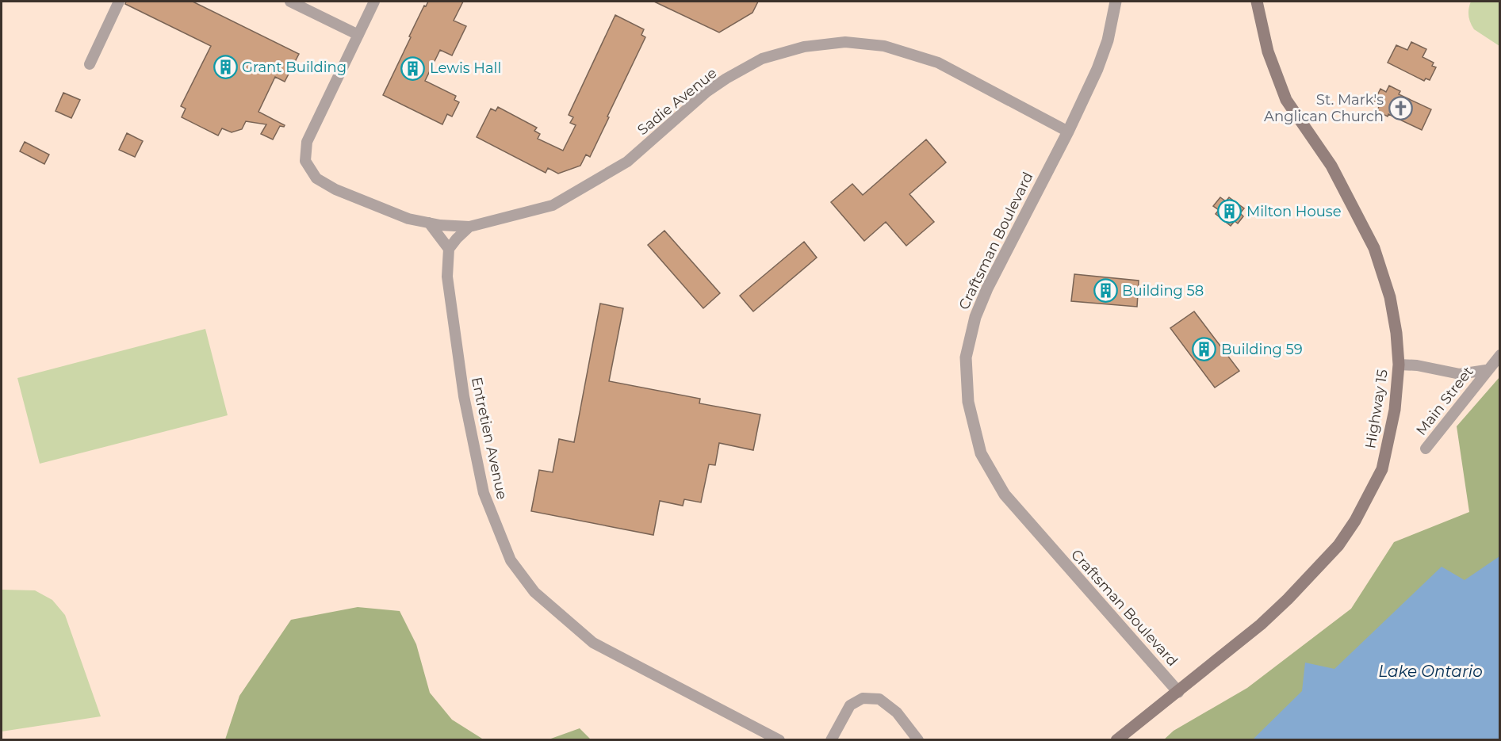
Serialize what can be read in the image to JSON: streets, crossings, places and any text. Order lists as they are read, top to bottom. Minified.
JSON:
{"streets":{"main road":["Highway 15"],"street":["Sadie Avenue","Craftsman Boulevard","Main Street","Entretien Avenue"]},"crossings":[["Sadie Avenue","Craftsman Boulevard"],["Craftsman Boulevard","Highway 15"],["Main Street","Highway 15"]],"water":["Lake Ontario"],"places":{"building":["Grant Building","Lewis Hall","Milton House","Building 58","Building 59"],"church":["St. Mark's Anglican Church"]}}
